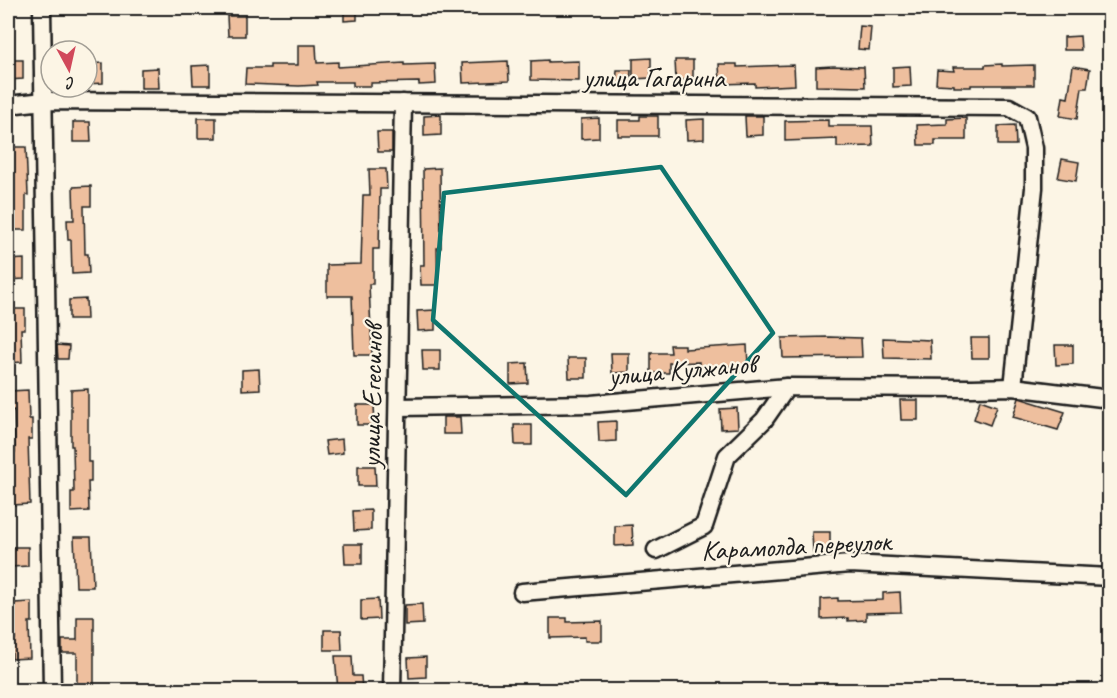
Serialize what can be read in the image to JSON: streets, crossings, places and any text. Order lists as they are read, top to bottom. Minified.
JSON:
{"streets":{"street":["улица Гагарина","улица Кулжанов","улица Егесинов","Карамолда переулок"]},"crossings":[["улица Гагарина","улица Кулжанов"],["улица Гагарина","улица Егесинов"],["улица Кулжанов","улица Егесинов"]],"north":"bottom"}
